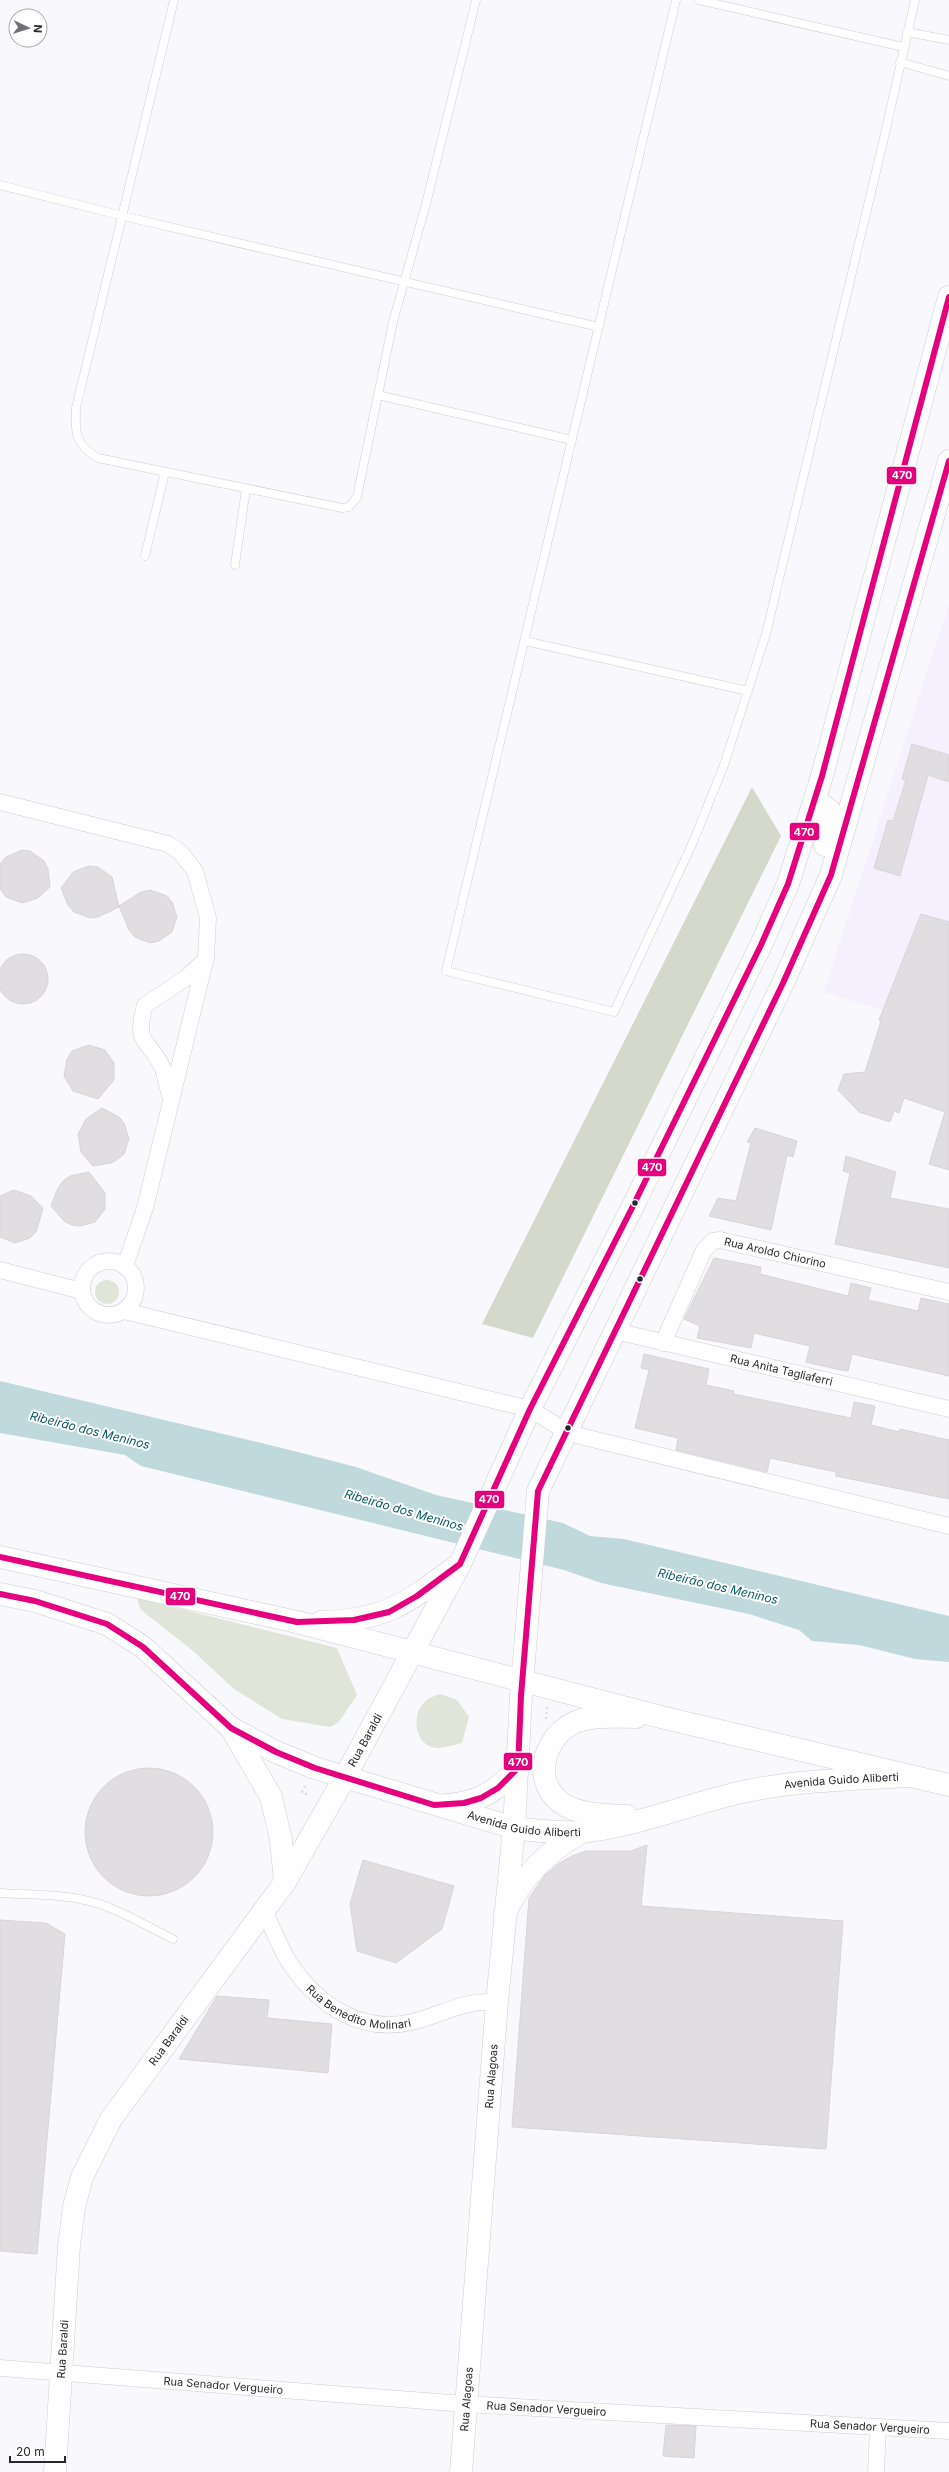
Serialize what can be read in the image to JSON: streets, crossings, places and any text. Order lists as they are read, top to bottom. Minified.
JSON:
{"streets":{"main road":["Rua Baraldi","Avenida Guido Aliberti","Rua Alagoas"],"street":["Rua Aroldo Chiorino","Rua Anita Tagliaferri","Rua Benedito Molinari","Rua Senador Vergueiro"]},"crossings":[["Rua Aroldo Chiorino","Rua Anita Tagliaferri"],["Rua Anita Tagliaferri","Rua Alagoas"],["Rua Baraldi","Avenida Guido Aliberti"],["Rua Baraldi","Rua Benedito Molinari"],["Rua Baraldi","Rua Senador Vergueiro"],["Avenida Guido Aliberti","Rua Alagoas"],["Rua Benedito Molinari","Rua Alagoas"],["Rua Alagoas","Rua Senador Vergueiro"]],"water":["Ribeirão dos Meninos"],"lines":["transit line 470"],"scale_bar":"20 m","north":"right"}
